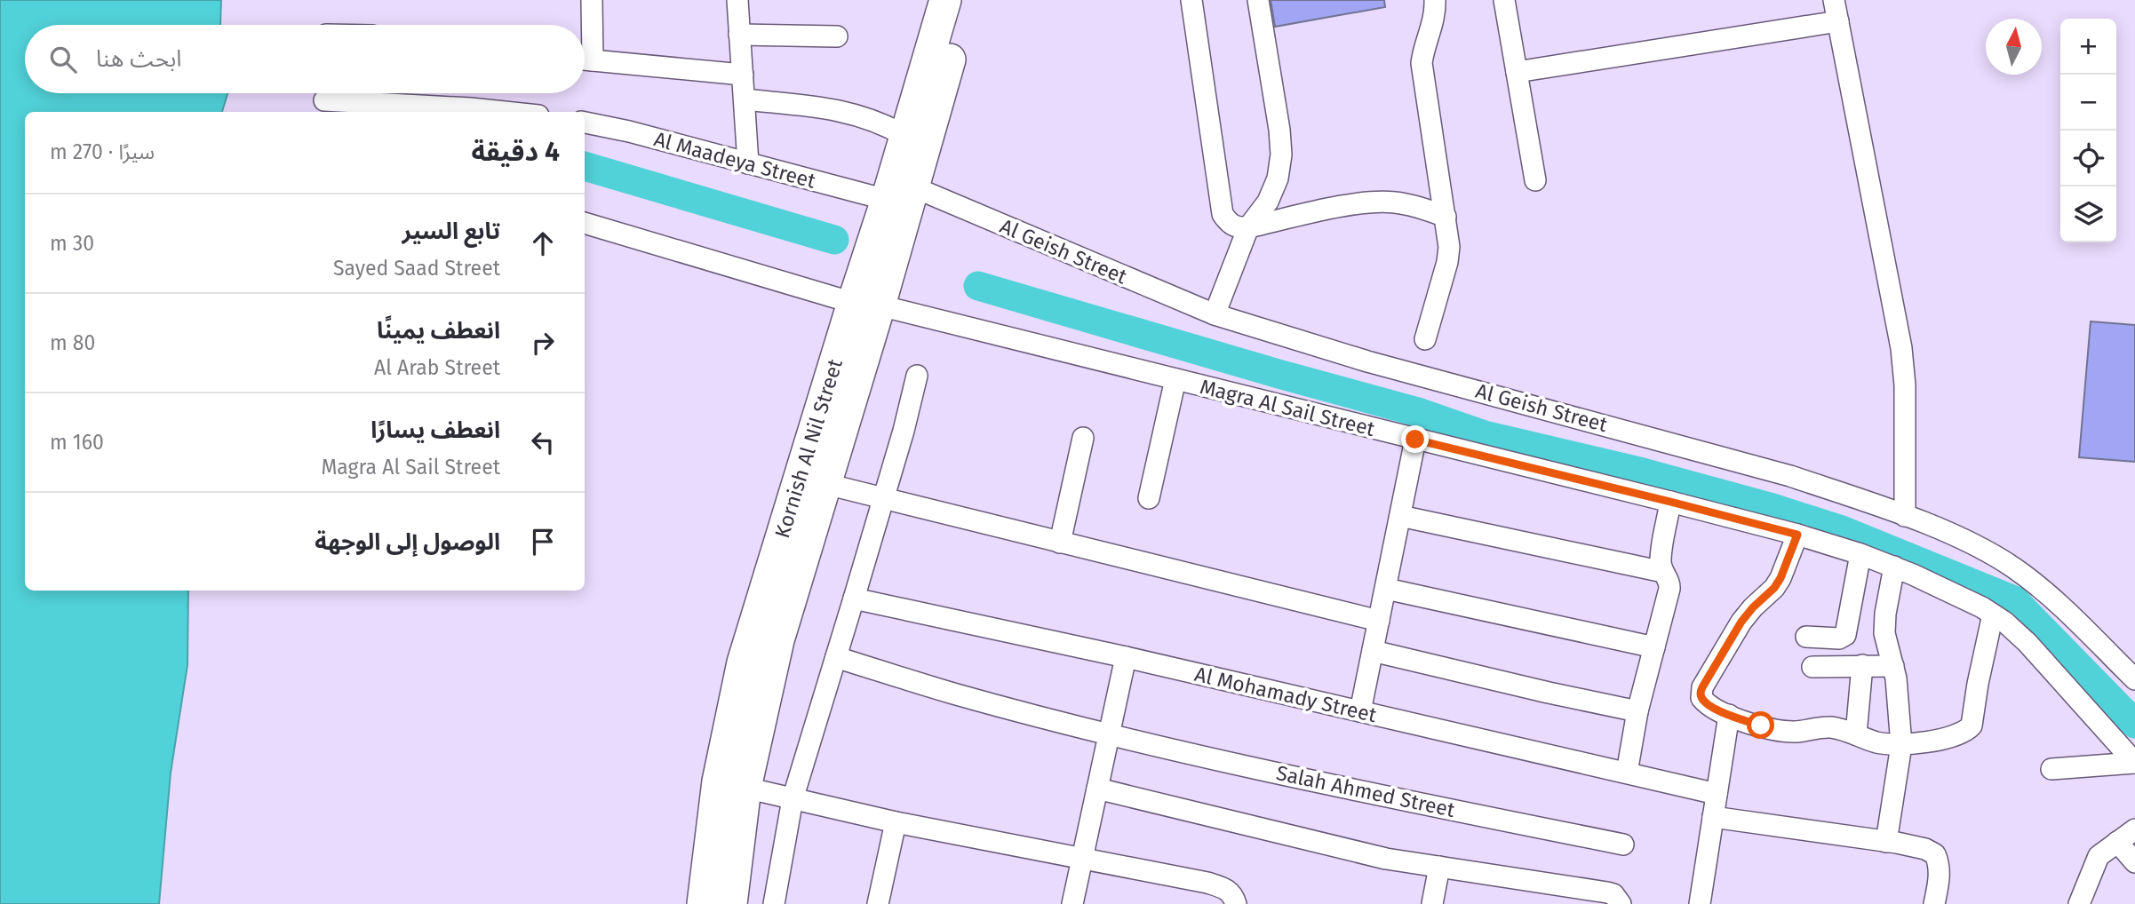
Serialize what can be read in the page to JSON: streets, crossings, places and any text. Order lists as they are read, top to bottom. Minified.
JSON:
{"streets":{"highway":["Kornish Al Nil Street"],"street":["Al Maadeya Street","Al Geish Street","Magra Al Sail Street","Al Mohamady Street","Salah Ahmed Street"]},"crossings":[["Al Maadeya Street","Kornish Al Nil Street"],["Al Geish Street","Kornish Al Nil Street"],["Magra Al Sail Street","Kornish Al Nil Street"]],"north":"top","page":{"map_buttons":["+","−"],"search":"ابحث هنا","heading":["4 دقيقة","سيرًا · 270 m"],"list":[["تابع السير","Sayed Saad Street","30 m"],["انعطف يمينًا","Al Arab Street","80 m"],["انعطف يسارًا","Magra Al Sail Street","160 m"],"الوصول إلى الوجهة"]}}
